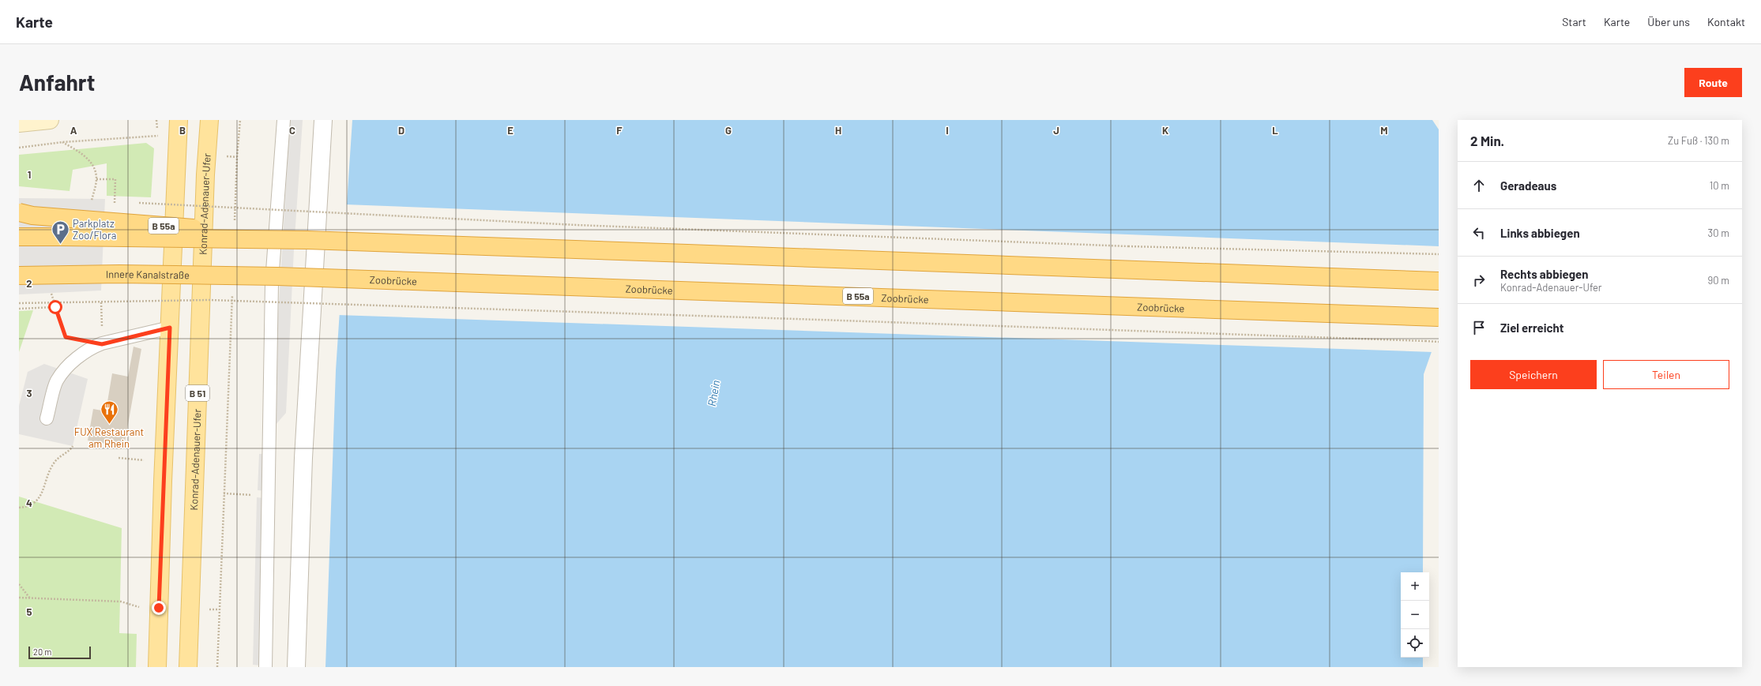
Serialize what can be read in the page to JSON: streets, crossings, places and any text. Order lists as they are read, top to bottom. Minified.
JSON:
{"streets":{"highway":["B 55a","Innere Kanalstraße","Zoobrücke"],"main road":["Konrad-Adenauer-Ufer","B 51"]},"crossings":[["Innere Kanalstraße","Zoobrücke"]],"water":["Rhein"],"places":{"parking":["Parkplatz Zoo/Flora"],"restaurant":["FUX Restaurant am Rhein"]},"scale_bar":"20 m","page":{"header":"Karte","nav":["Start","Karte","Über uns","Kontakt"],"buttons":["Route",["Speichern","Teilen"]],"title":"Anfahrt","heading":["2 Min.","Zu Fuß · 130 m"],"list":[["Geradeaus","10 m"],["Links abbiegen","30 m"],["Rechts abbiegen","Konrad-Adenauer-Ufer","90 m"],"Ziel erreicht"],"map_buttons":["+","−"],"scale":"20 m"},"grid":{"columns":["A","B","C","D","E","F","G","H","I","J","K","L","M"],"rows":["1","2","3","4","5"]}}
